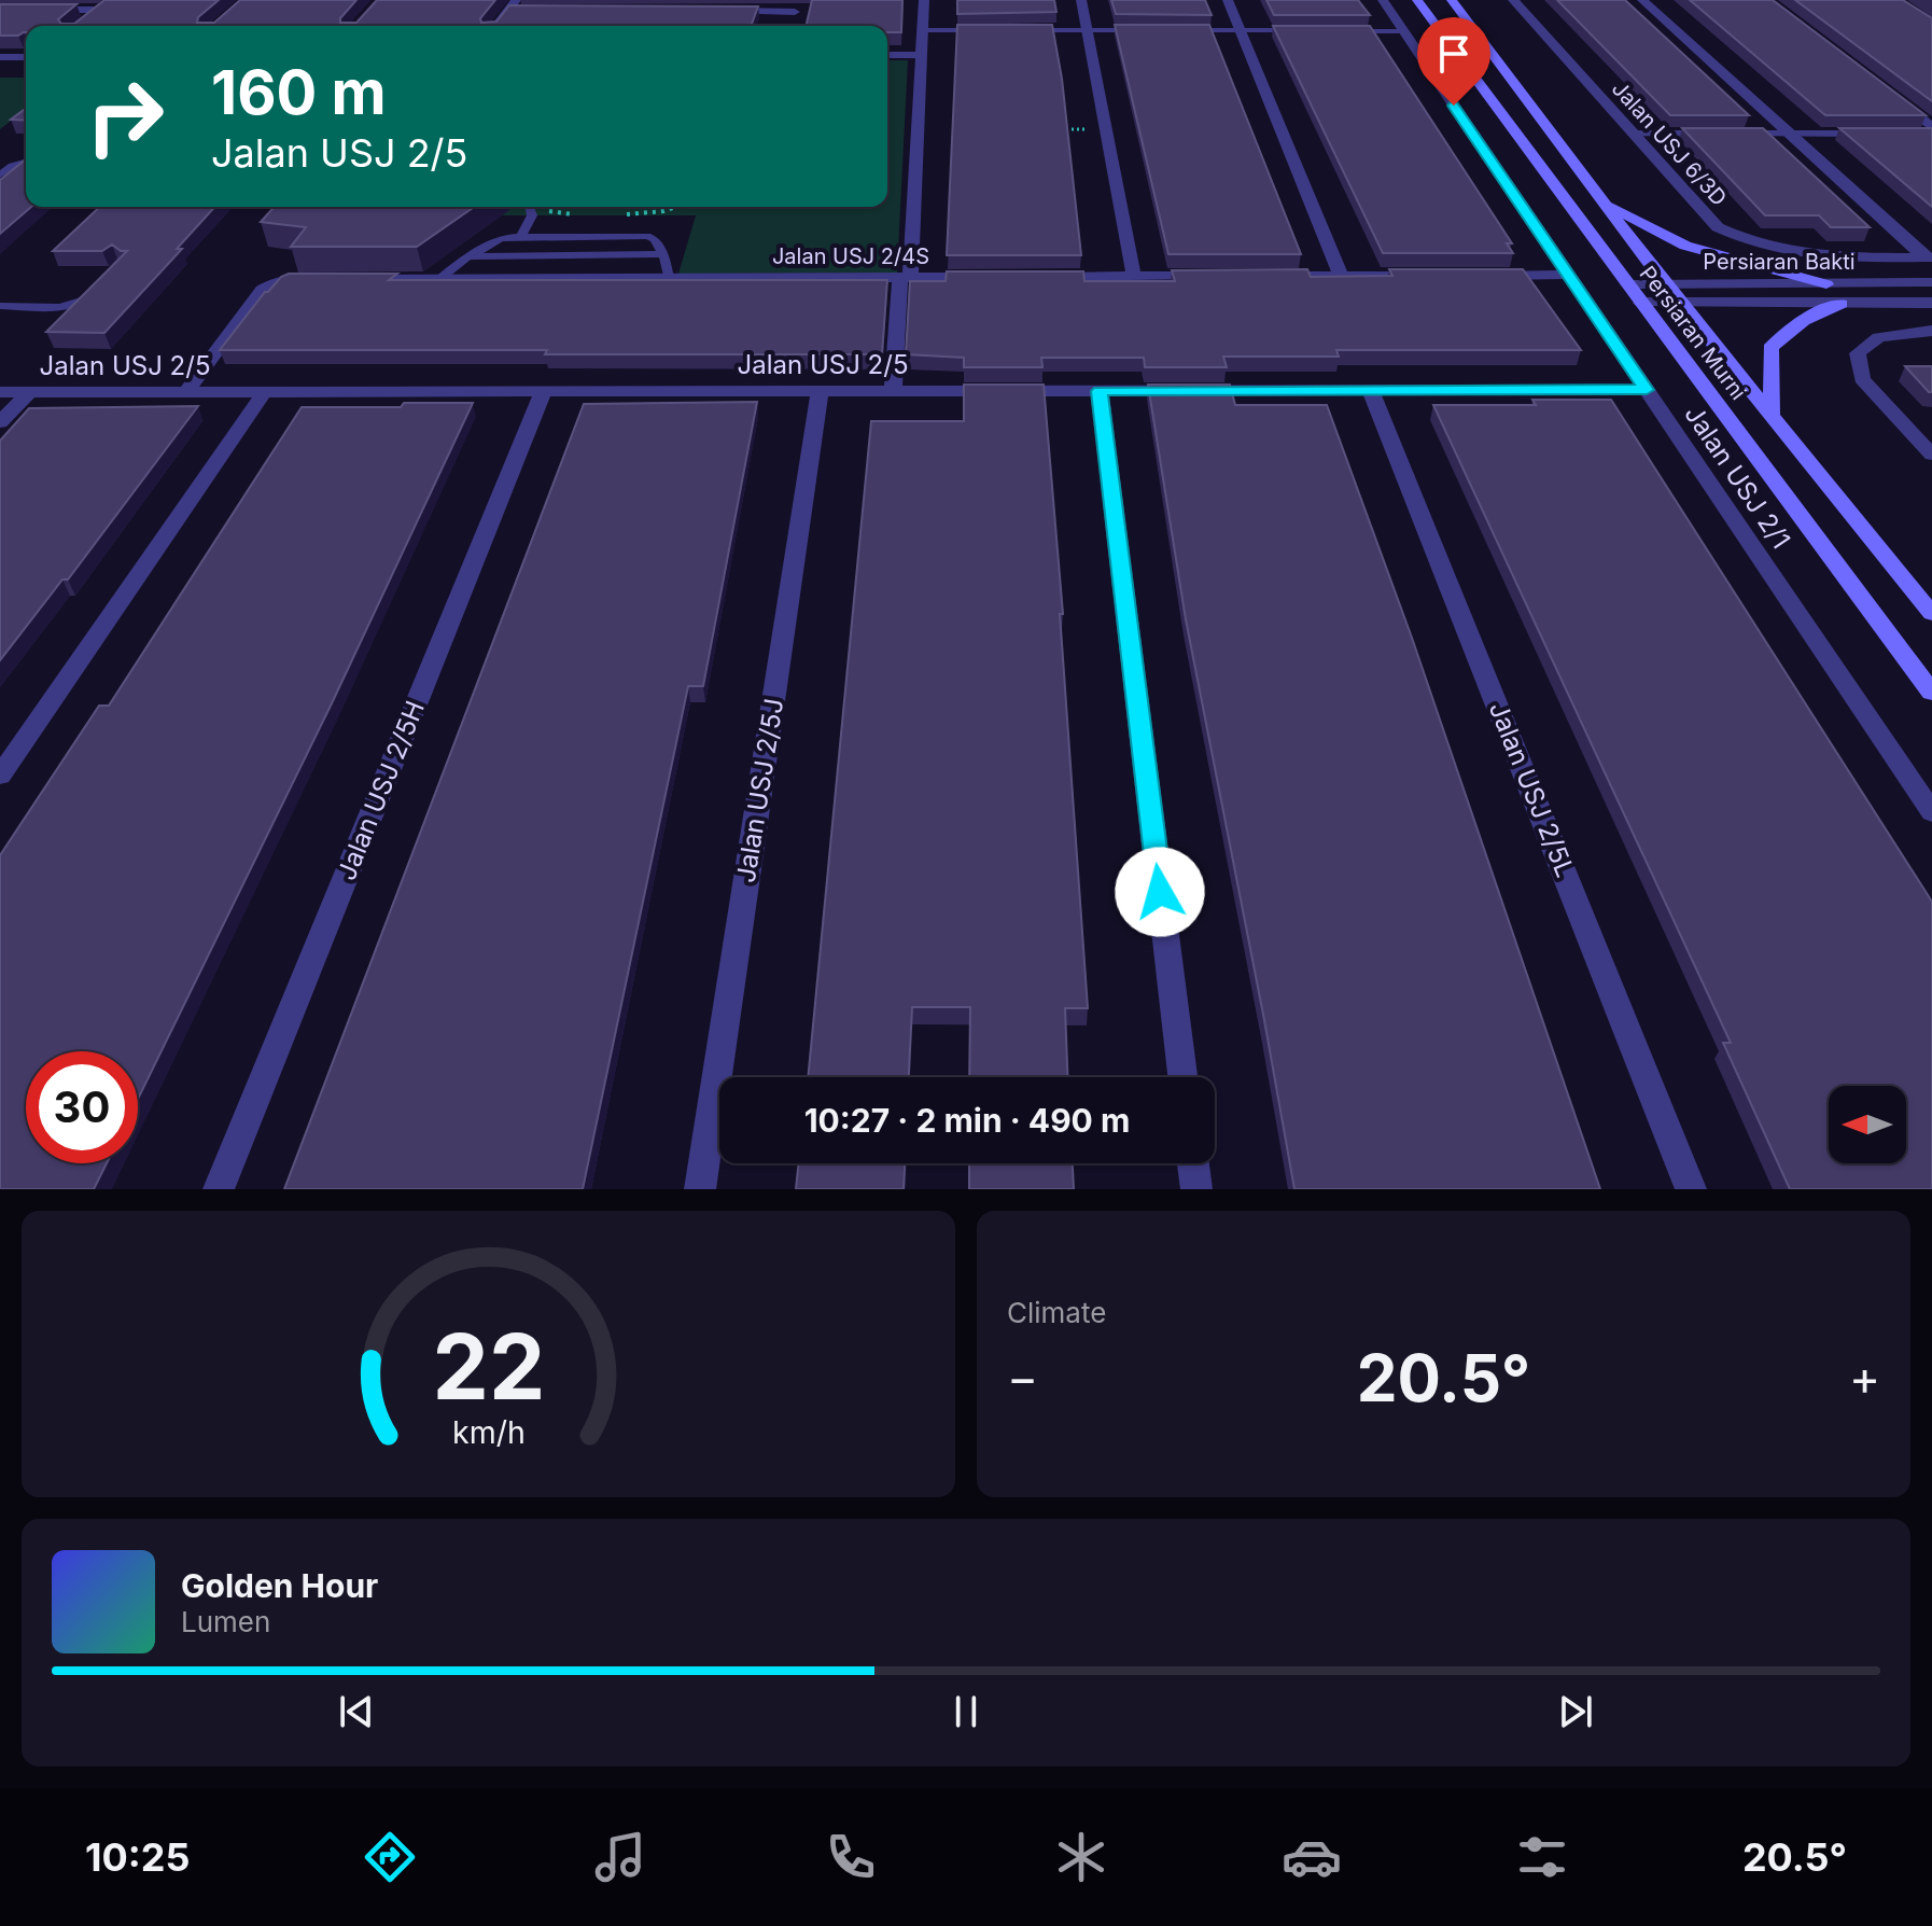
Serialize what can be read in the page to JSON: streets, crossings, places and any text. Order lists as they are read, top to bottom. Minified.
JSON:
{"streets":{"main road":["Persiaran Murni"],"street":["Jalan USJ 6/3D","Jalan USJ 2/4S","Persiaran Bakti","Jalan USJ 2/5","Jalan USJ 2/1","Jalan USJ 2/5L","Jalan USJ 2/5H","Jalan USJ 2/5J"]},"crossings":[["Persiaran Bakti","Persiaran Murni"],["Jalan USJ 2/5","Jalan USJ 2/1"],["Jalan USJ 2/5","Jalan USJ 2/5L"],["Jalan USJ 2/5","Jalan USJ 2/5H"],["Jalan USJ 2/5","Jalan USJ 2/5J"]],"north":"left","page":{"turn":["160 m","Jalan USJ 2/5"],"limit":"30","trip":"10:27 · 2 min · 490 m","tile":"Climate","heat":["−","20.5°","+"],"song":["Golden Hour","Lumen"],"tabs":["10:25","20.5°"],"gauge":["22","km/h"]}}
